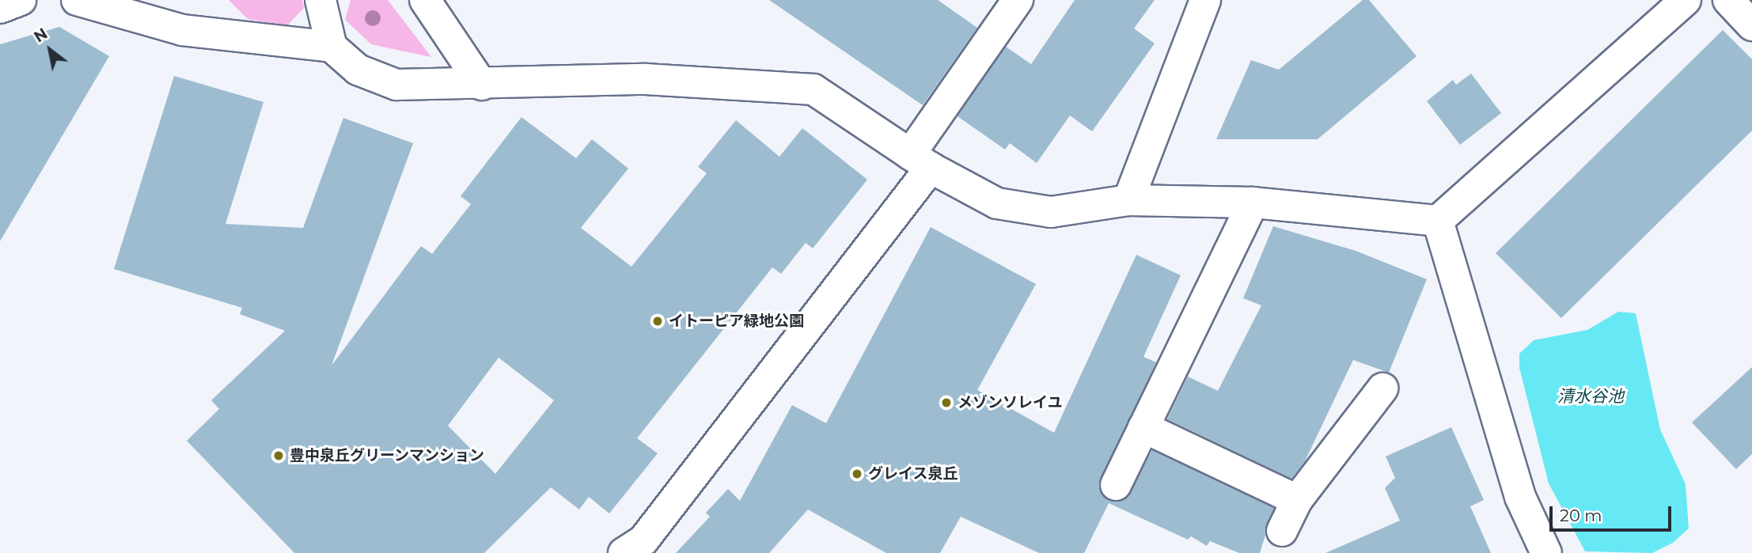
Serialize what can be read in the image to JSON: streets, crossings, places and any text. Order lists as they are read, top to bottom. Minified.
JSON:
{"water":["清水谷池"],"places":["イトーピア緑地公園","メゾンソレイユ","豊中泉丘グリーンマンション","グレイス泉丘"],"scale_bar":"20 m","north":"top left"}
